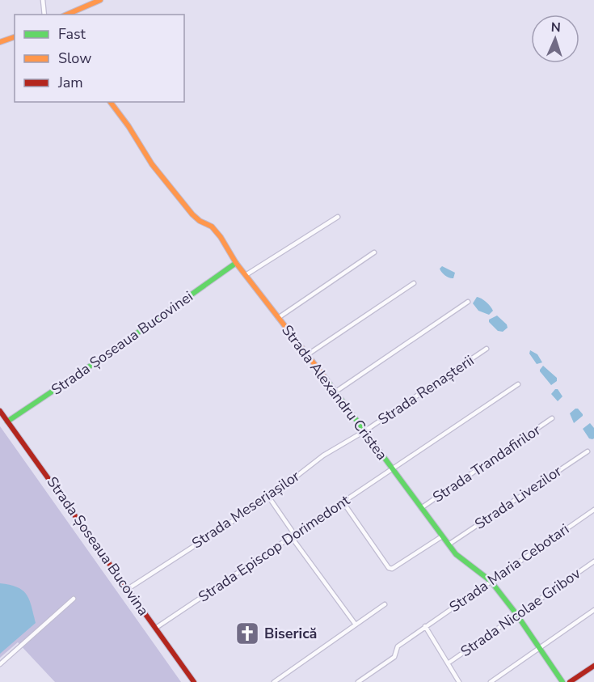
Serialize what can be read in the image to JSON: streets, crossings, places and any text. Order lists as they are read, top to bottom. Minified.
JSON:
{"streets":{"street":["Strada Șoseaua Bucovinei","Strada Renașterii","Strada Alexandru Cristea","Strada Trandafirilor","Strada Livezilor","Strada Meseriașilor","Strada Șoseaua Bucovina","Strada Episcop Dorimedont","Strada Maria Cebotari","Strada Nicolae Gribov"]},"crossings":[["Strada Șoseaua Bucovinei","Strada Alexandru Cristea"],["Strada Șoseaua Bucovinei","Strada Șoseaua Bucovina"],["Strada Renașterii","Strada Alexandru Cristea"],["Strada Renașterii","Strada Meseriașilor"],["Strada Alexandru Cristea","Strada Trandafirilor"],["Strada Alexandru Cristea","Strada Livezilor"],["Strada Alexandru Cristea","Strada Meseriașilor"],["Strada Alexandru Cristea","Strada Episcop Dorimedont"],["Strada Alexandru Cristea","Strada Maria Cebotari"],["Strada Alexandru Cristea","Strada Nicolae Gribov"],["Strada Meseriașilor","Strada Șoseaua Bucovina"],["Strada Șoseaua Bucovina","Strada Episcop Dorimedont"]],"places":{"church":["Biserică"]},"legend":["Fast","Slow","Jam"],"north":"top"}
